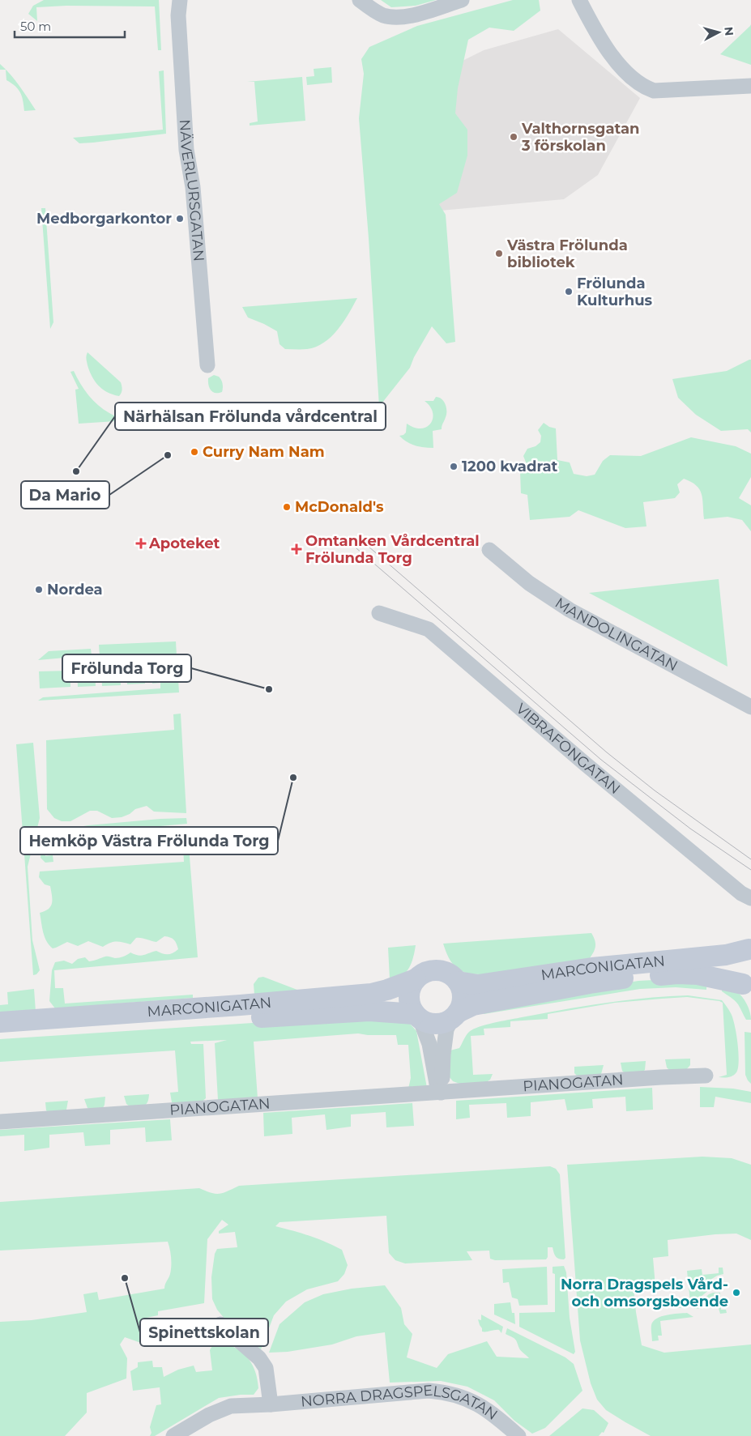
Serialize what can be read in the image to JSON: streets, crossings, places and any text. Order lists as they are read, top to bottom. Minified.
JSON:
{"streets":{"street":["NÄVERLURSGATAN","MANDOLINGATAN","VIBRAFONGATAN","MARCONIGATAN","PIANOGATAN","NORRA DRAGSPELSGATAN"]},"places":{"other":["Valthornsgatan 3 förskolan","Medborgarkontor","Västra Frölunda bibliotek","Frölunda Kulturhus","Curry Nam Nam","Da Mario","1200 kvadrat","Närhälsan Frölunda vårdcentral","McDonald's","Nordea","Frölunda Torg","Hemköp Västra Frölunda Torg","Spinettskolan","Norra Dragspels Vård- och omsorgsboende"],"health":["Apoteket","Omtanken Vårdcentral Frölunda Torg"]},"scale_bar":"50 m","north":"right"}
